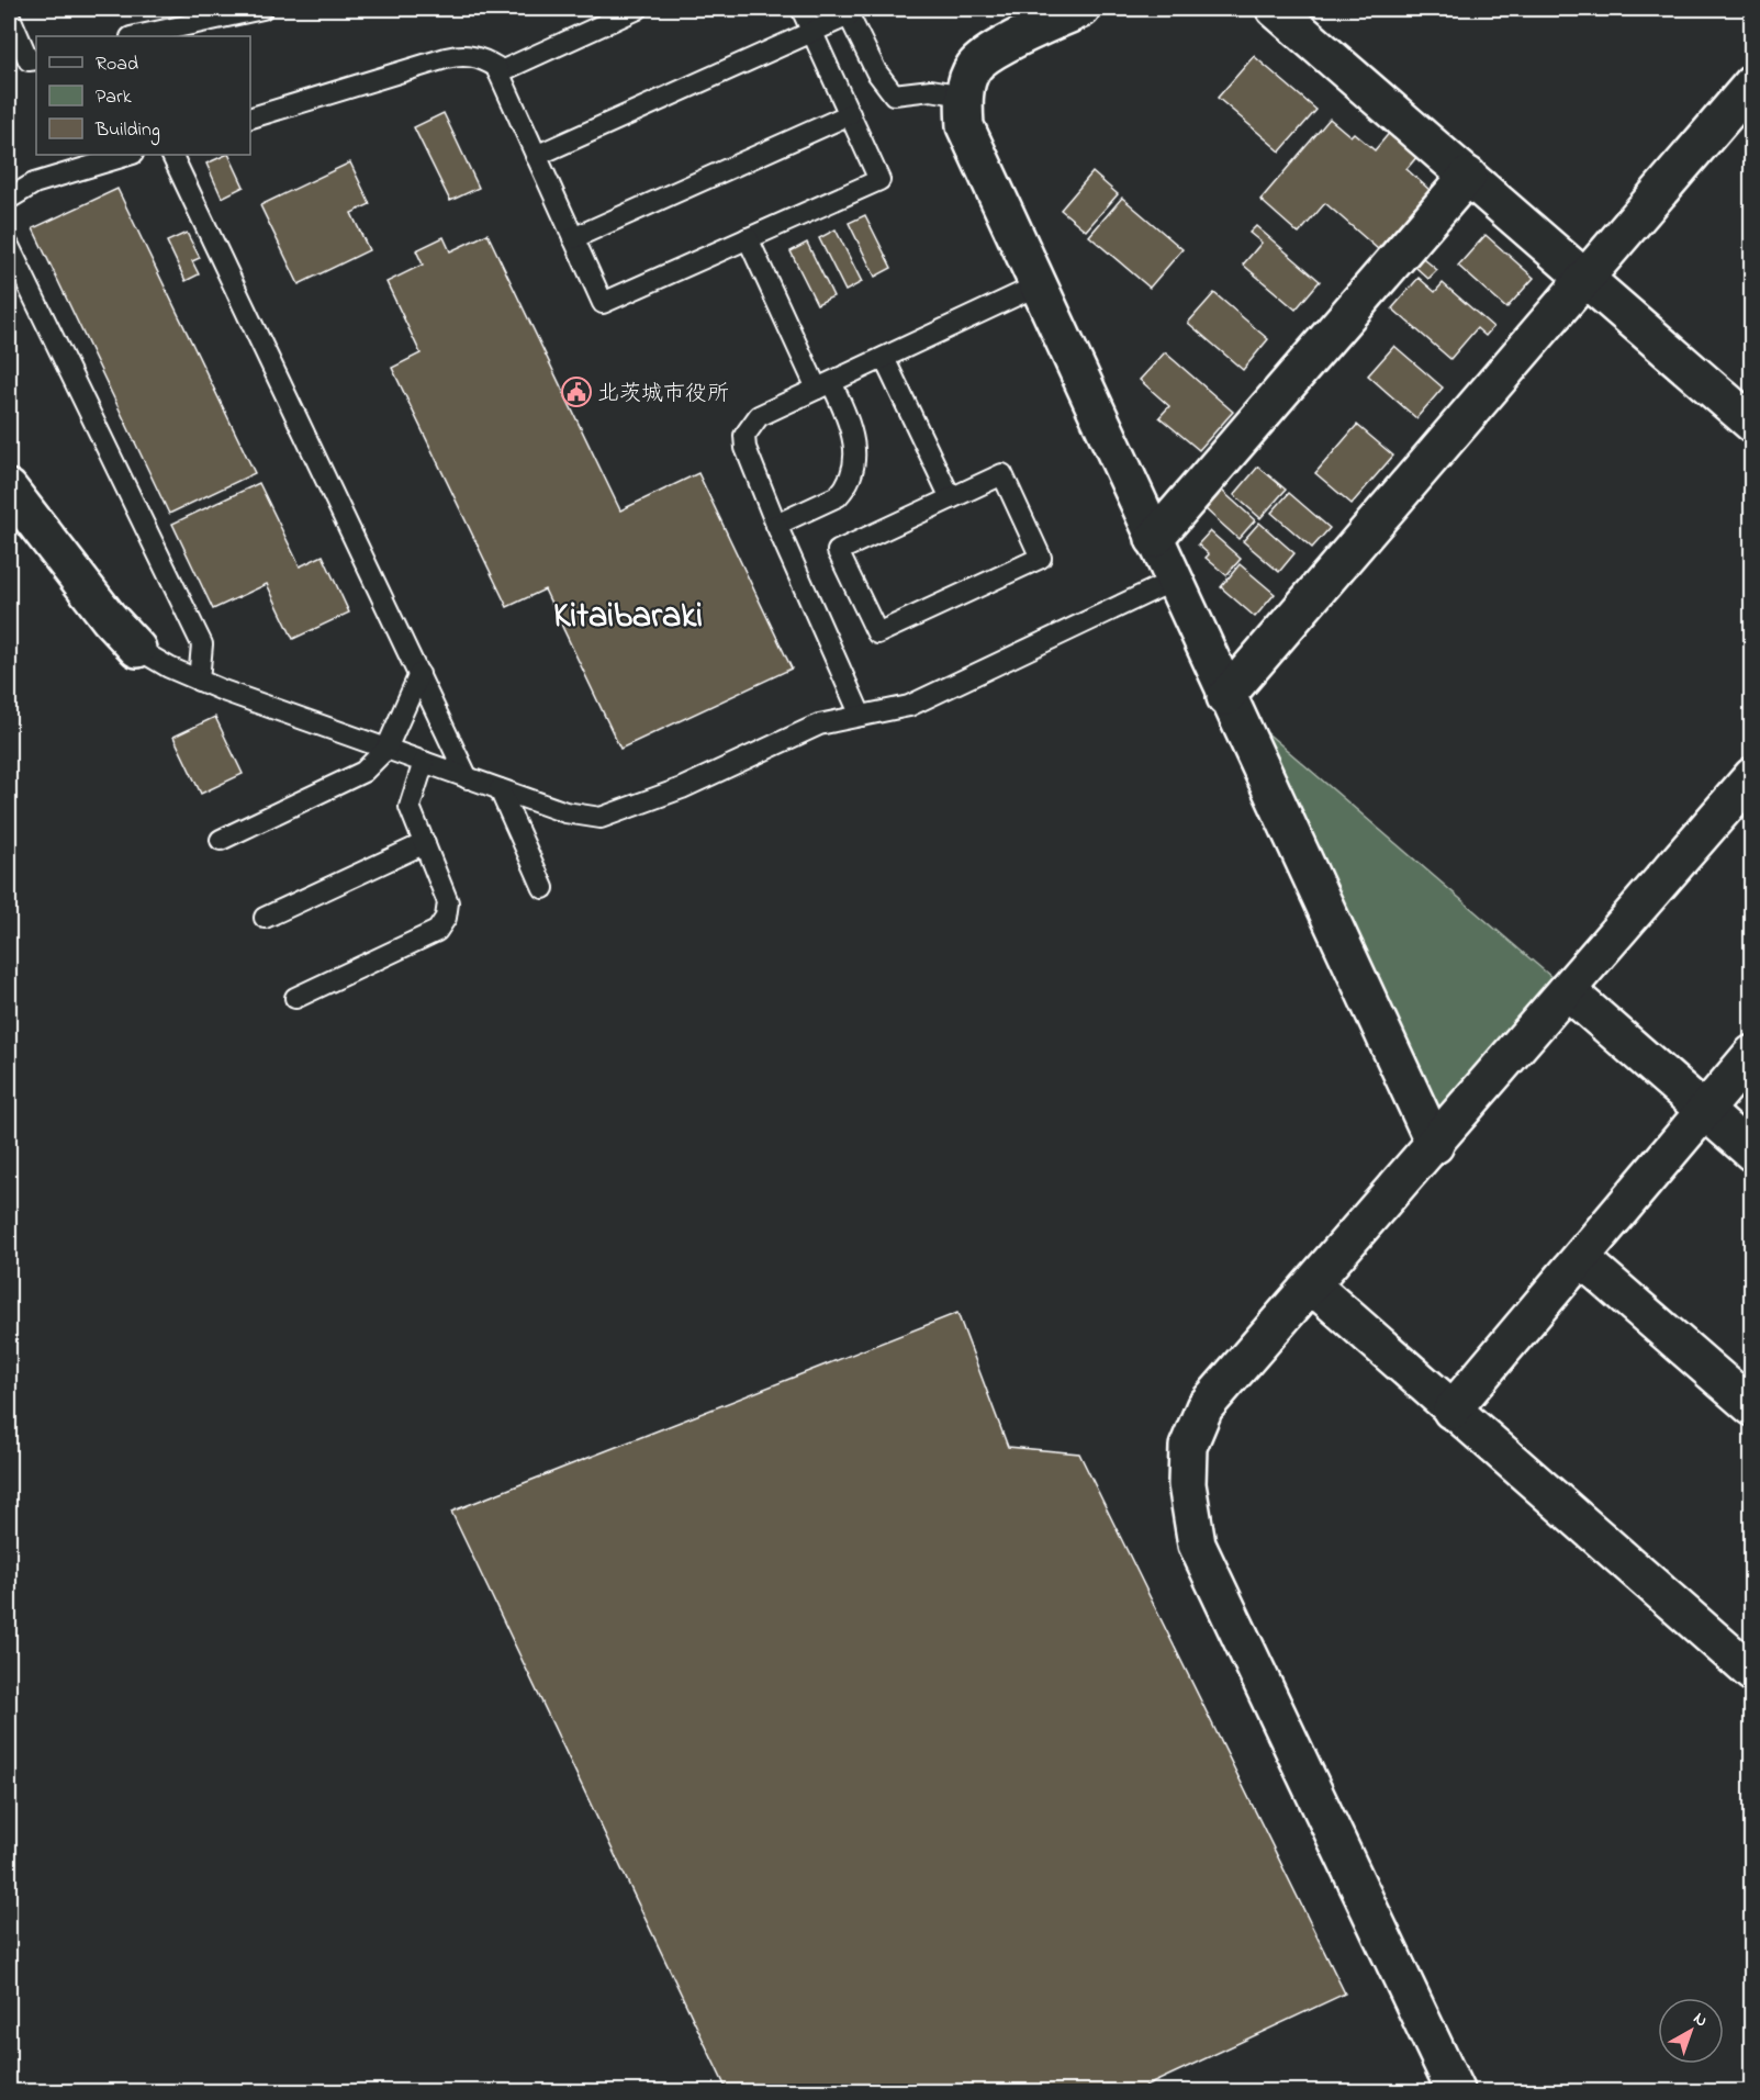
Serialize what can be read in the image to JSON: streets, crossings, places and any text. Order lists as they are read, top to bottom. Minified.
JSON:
{"districts":["Kitaibaraki"],"places":{"public building":["北茨城市役所"]},"legend":["Road","Park","Building"],"north":"top right"}
